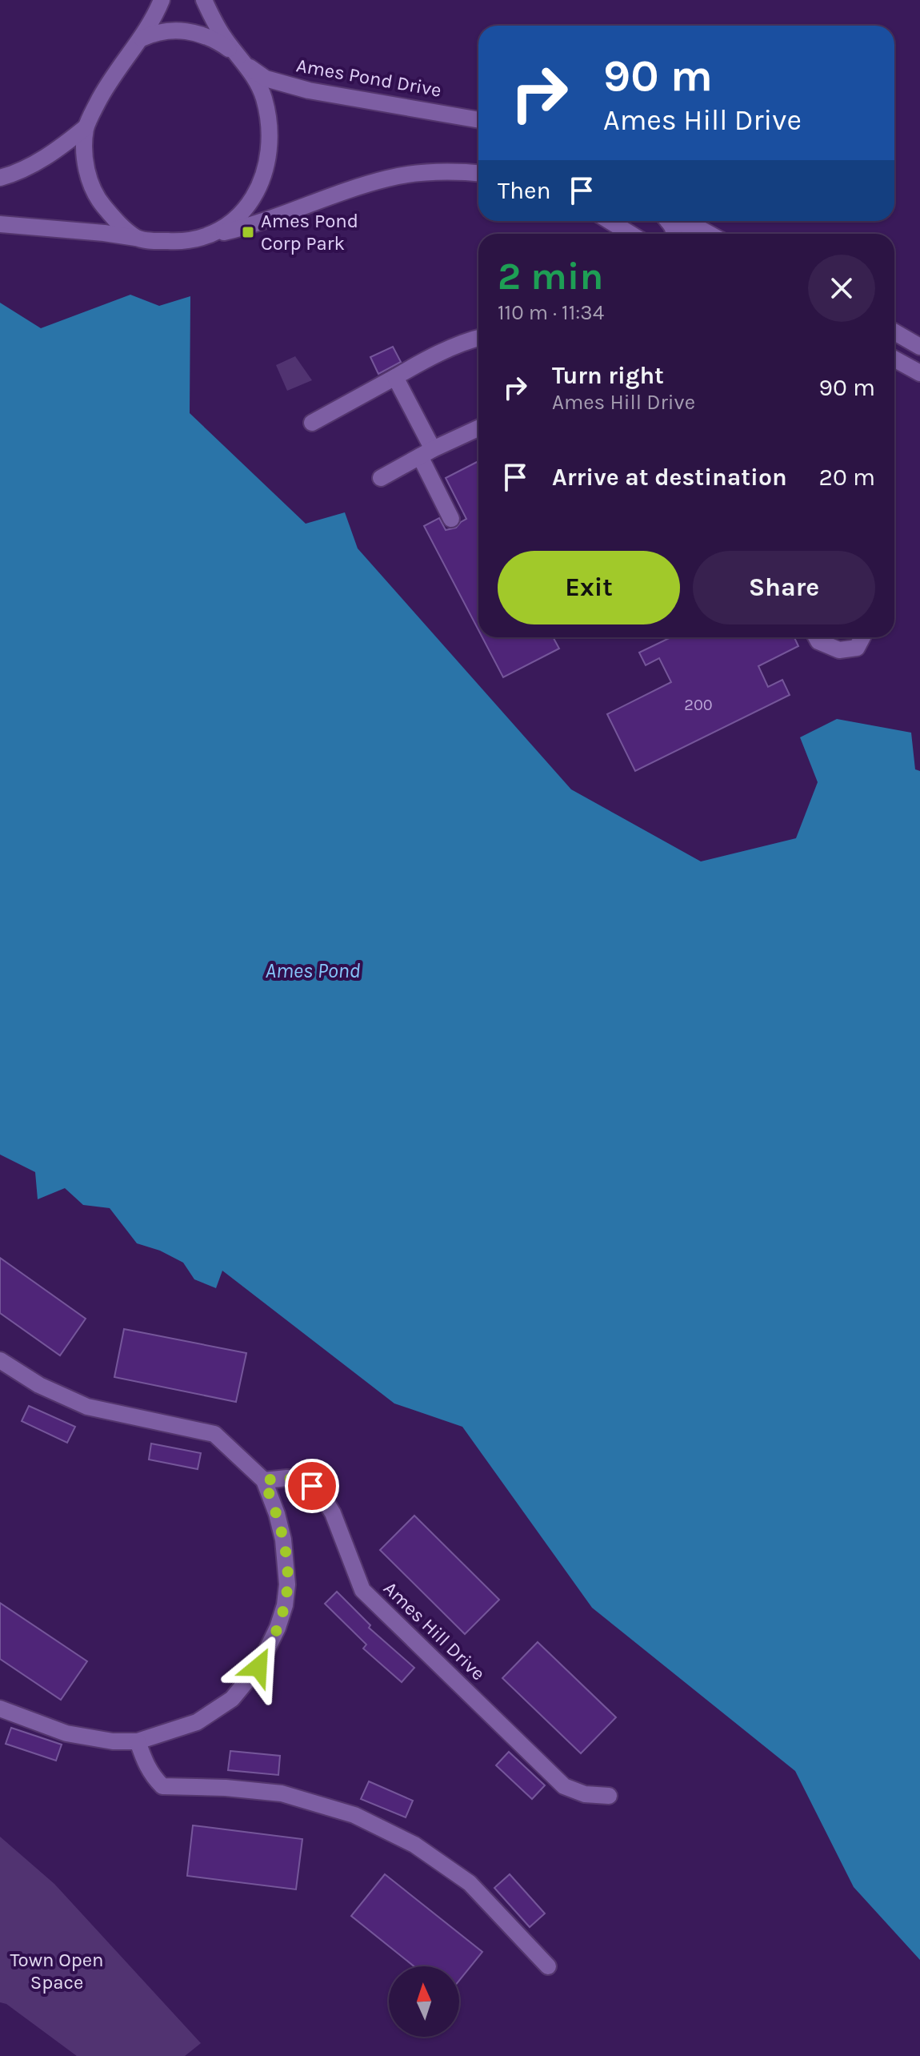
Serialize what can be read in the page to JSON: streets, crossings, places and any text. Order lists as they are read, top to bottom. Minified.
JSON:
{"streets":{"street":["Ames Pond Drive","Ames Hill Drive"]},"water":["Ames Pond"],"parks":["Town Open Space"],"places":{"transit":["Ames Pond Corp Park"]},"house_numbers":["200"],"north":"top","page":{"turn":["90 m","Ames Hill Drive"],"then":"Then","heading":["2 min","110 m · 11:34"],"list":[{"name":"Turn right","note":"Ames Hill Drive","value":"90 m"},{"name":"Arrive at destination","value":"20 m"}],"buttons":["Exit","Share"]}}
